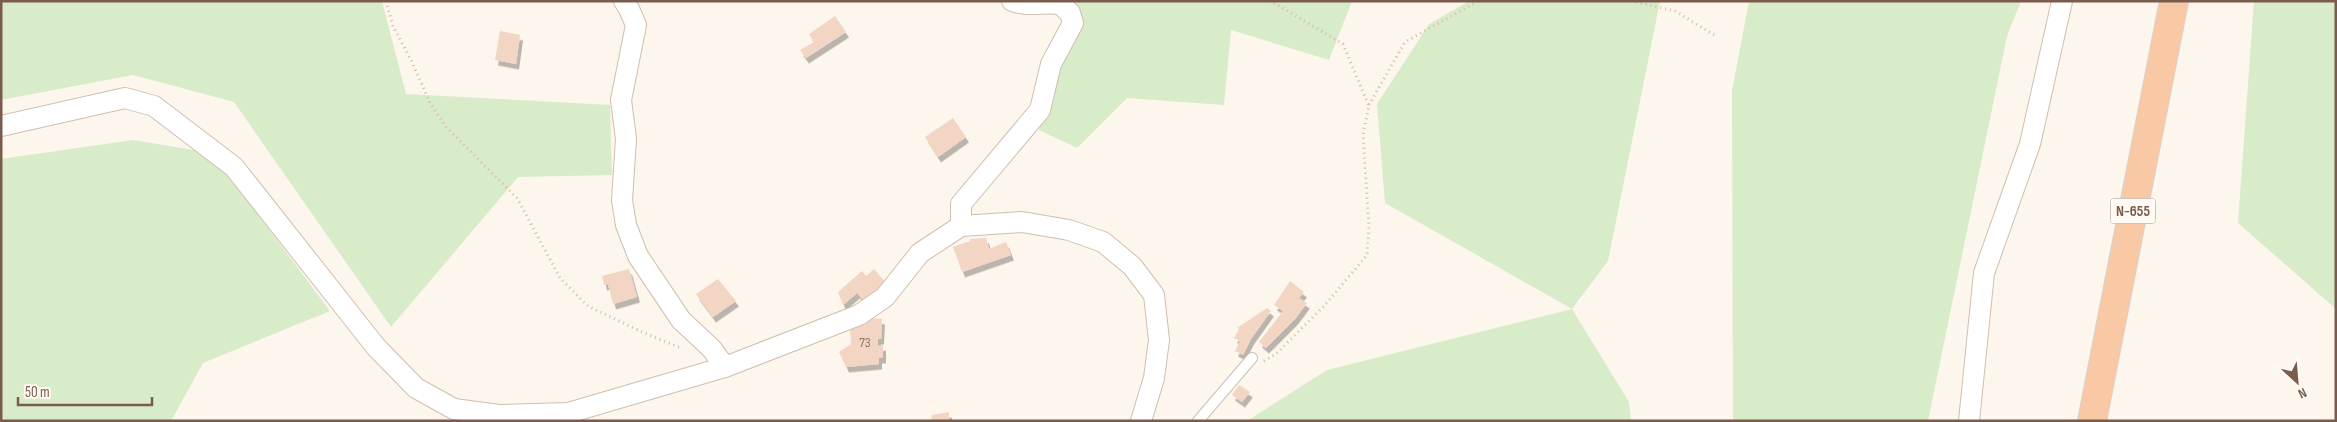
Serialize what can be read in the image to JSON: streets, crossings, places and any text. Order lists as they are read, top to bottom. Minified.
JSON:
{"streets":{"highway":["N-655"]},"house_numbers":["73"],"scale_bar":"50 m","north":"bottom right"}
